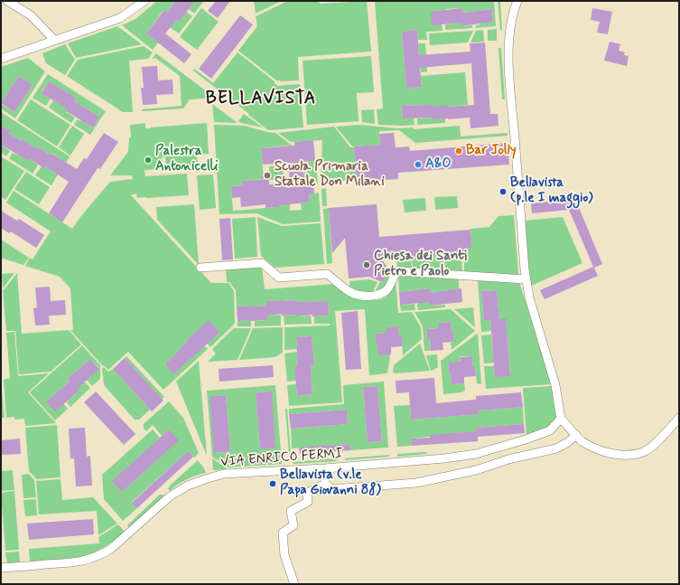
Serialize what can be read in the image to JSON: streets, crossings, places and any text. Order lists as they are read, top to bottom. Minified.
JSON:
{"streets":{"street":["VIA ENRICO FERMI"]},"districts":["BELLAVISTA"],"places":["Bar Jolly","Palestra Antonicelli","A&O","Scuola Primaria Statale Don Milani","Bellavista (p.le I maggio)","Chiesa dei Santi Pietro e Paolo","Bellavista (v.le Papa Giovanni 88)"]}
